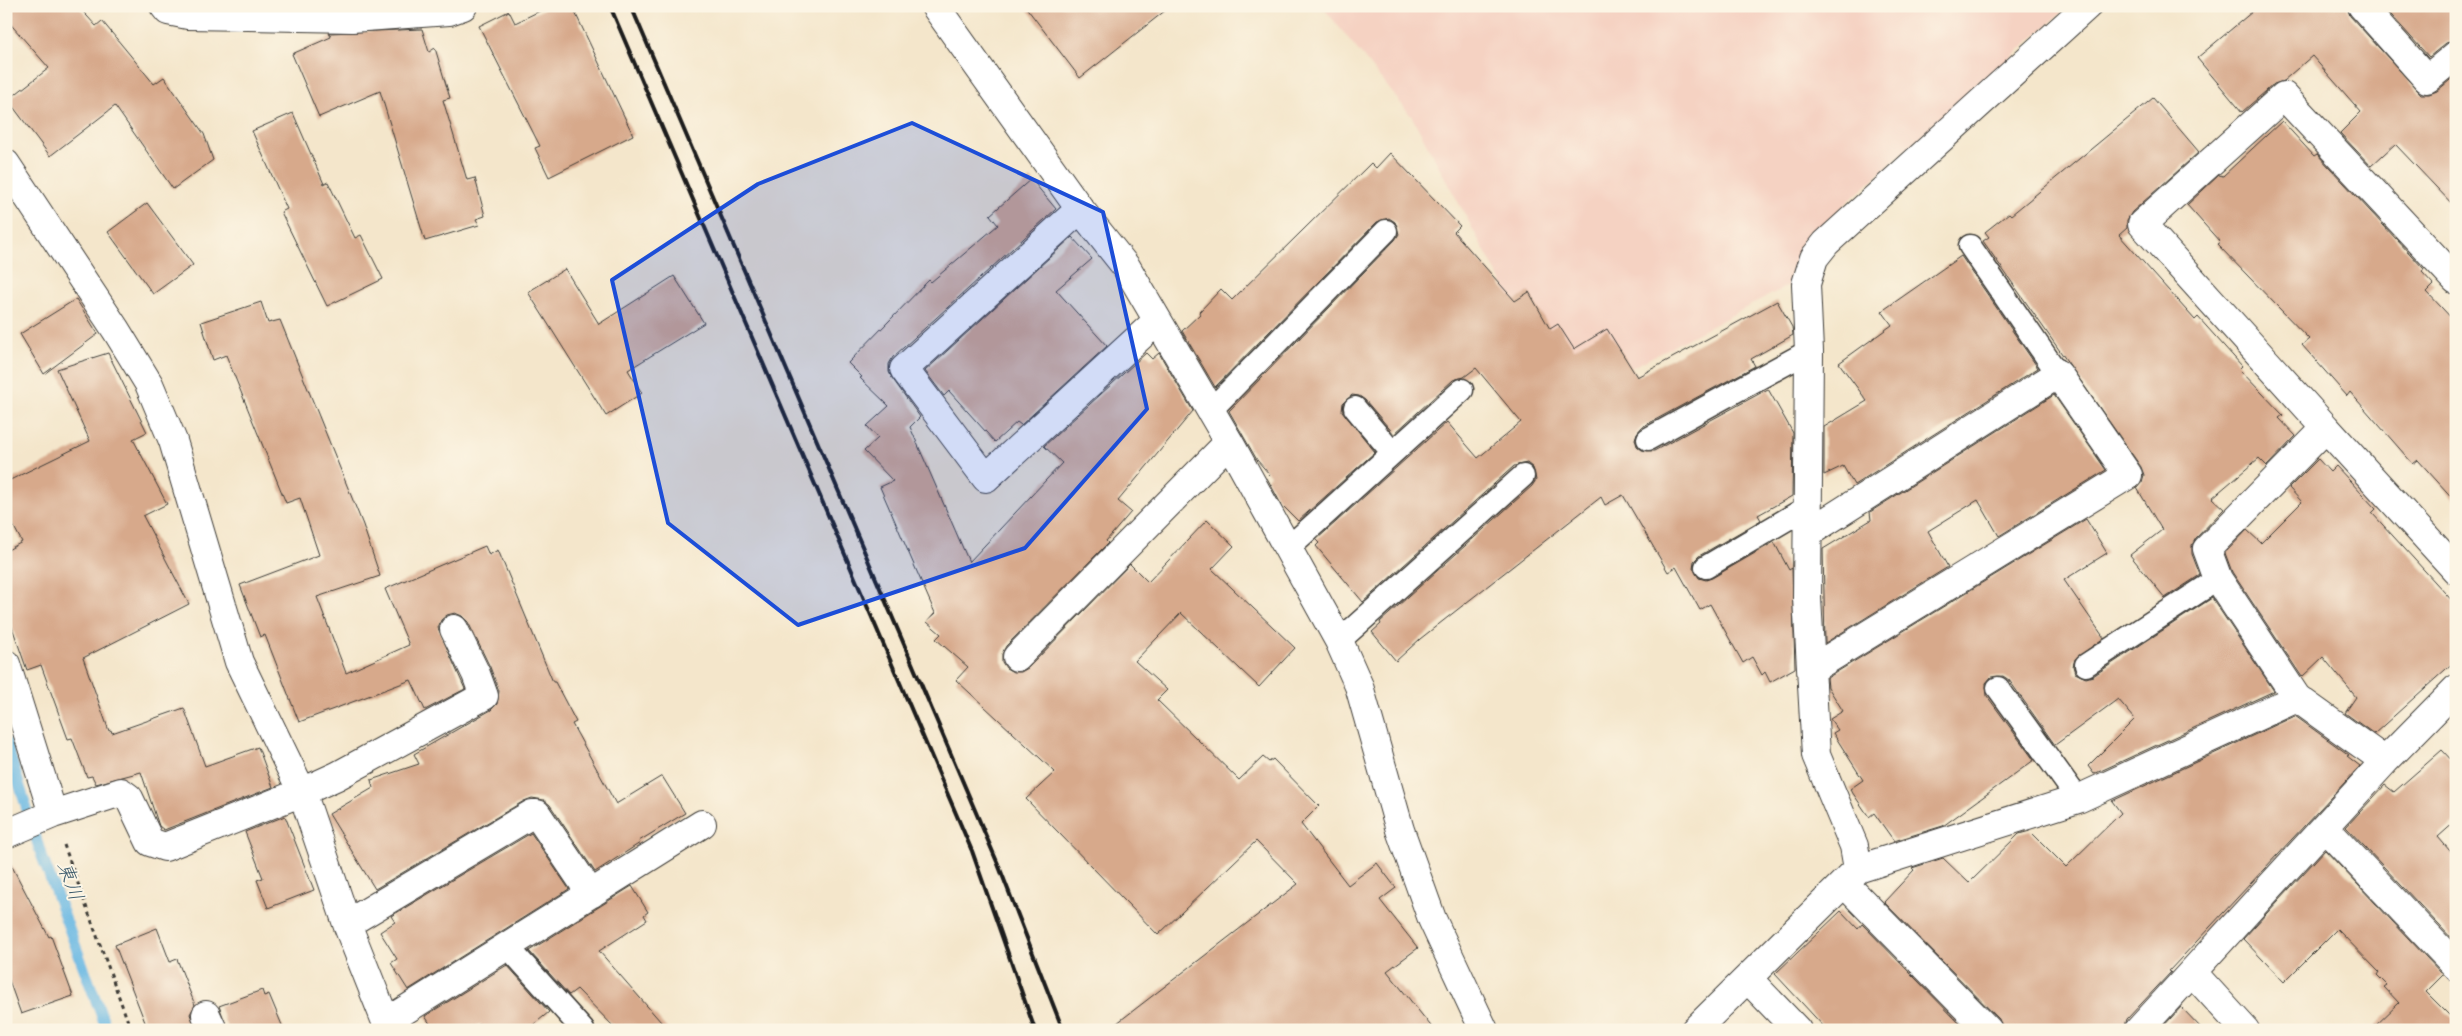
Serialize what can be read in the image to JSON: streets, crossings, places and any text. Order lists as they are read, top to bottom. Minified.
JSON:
{"water":["東川"]}
